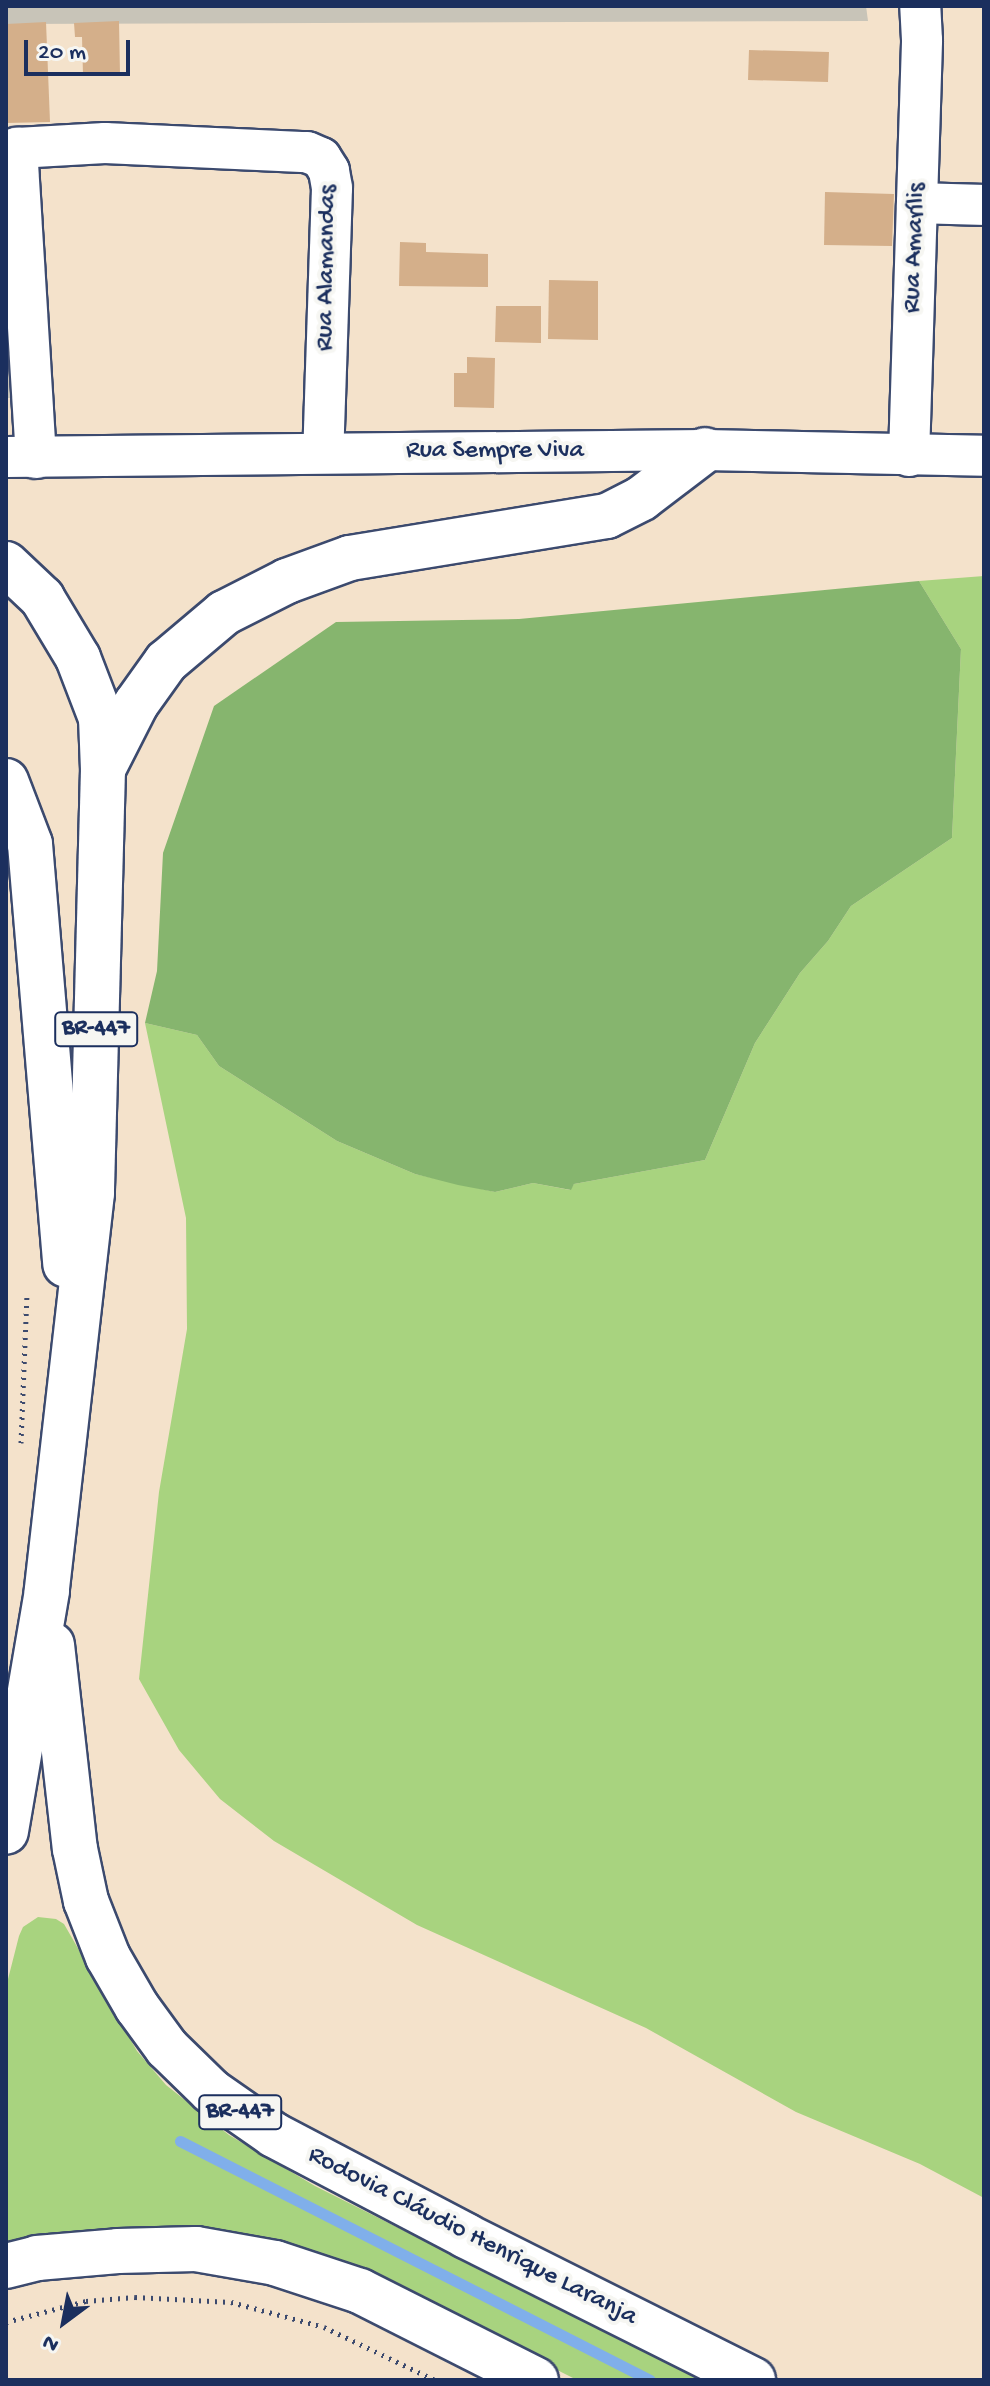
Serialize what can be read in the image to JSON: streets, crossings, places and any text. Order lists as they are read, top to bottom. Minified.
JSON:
{"streets":{"main road":["BR-447","Rodovia Cláudio Henrique Laranja"],"street":["Rua Amarílis","Rua Alamandas","Rua Sempre Viva"]},"crossings":[["Rua Amarílis","Rua Sempre Viva"],["Rua Alamandas","Rua Sempre Viva"],["BR-447","Rodovia Cláudio Henrique Laranja"]],"scale_bar":"20 m","north":"bottom left"}
